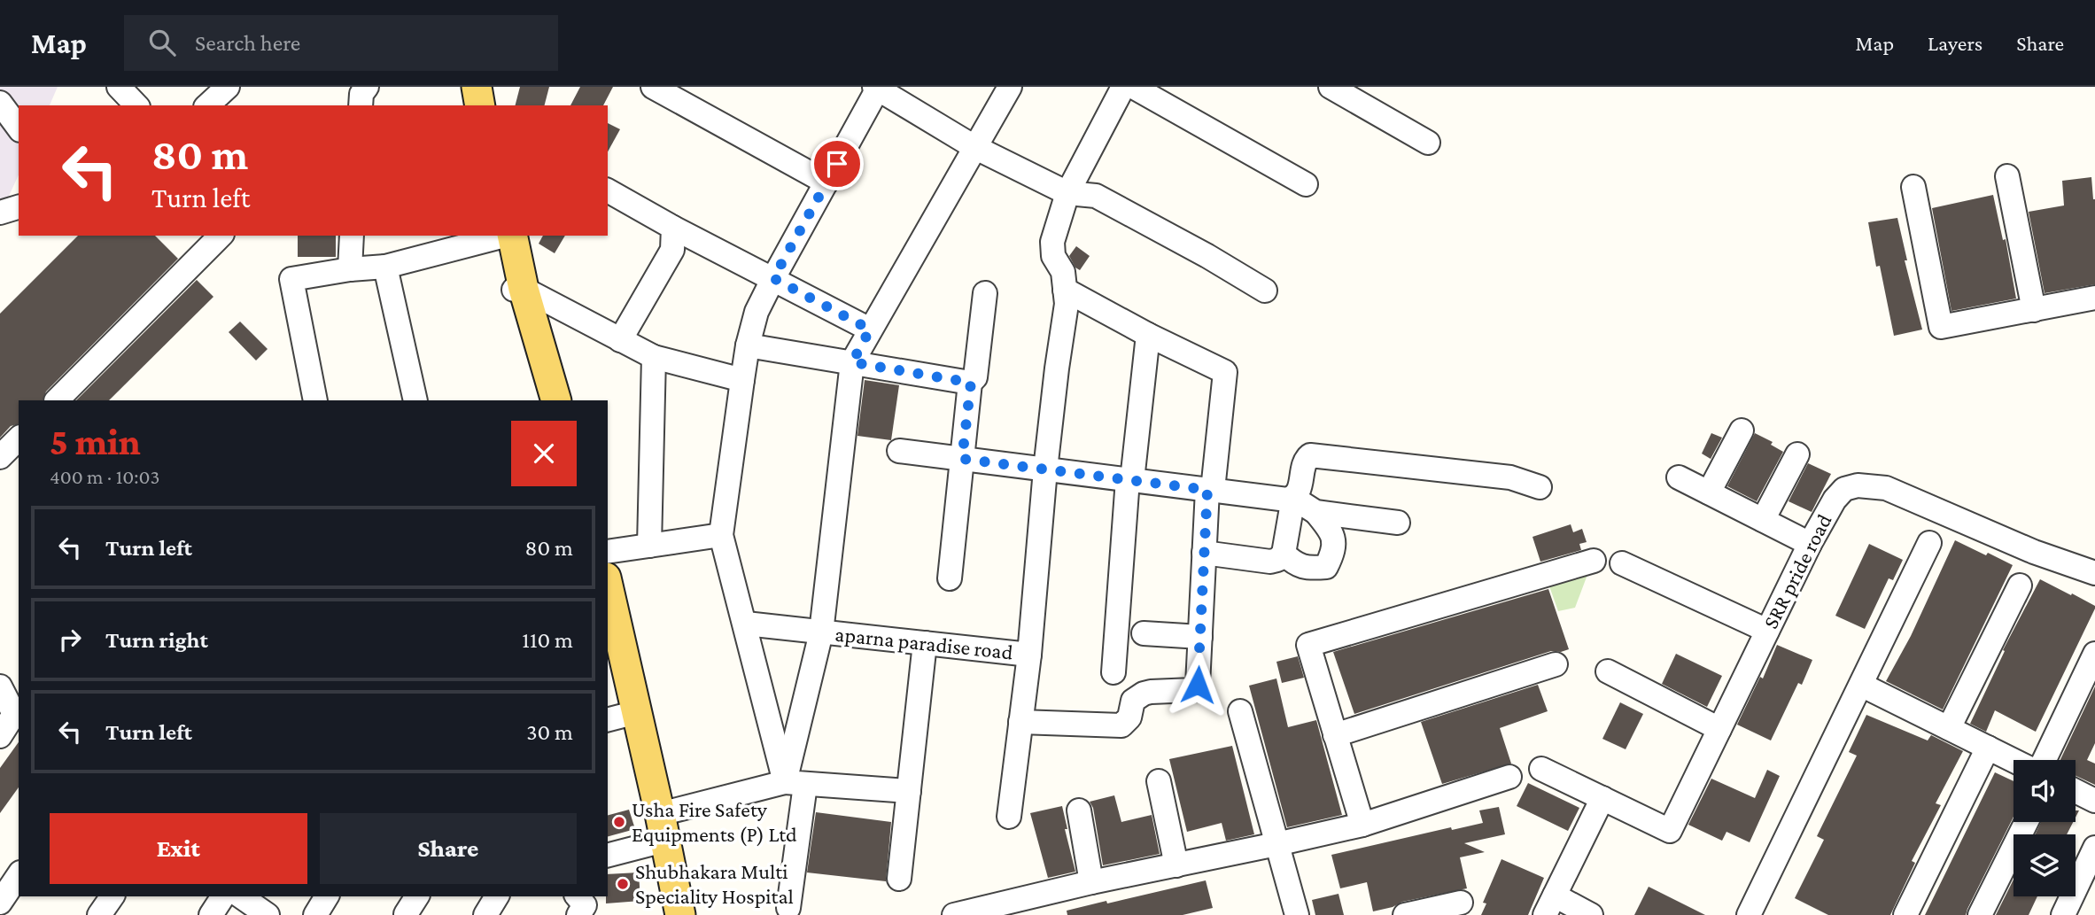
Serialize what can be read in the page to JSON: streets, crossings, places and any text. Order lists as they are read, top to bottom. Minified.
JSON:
{"streets":{"street":["SRR pride road","aparna paradise road"]},"places":["Usha Fire Safety Equipments (P) Ltd","Shubhakara Multi Speciality Hospital"],"page":{"header":"Map","search":"Search here","nav":["Map","Layers","Share"],"turn":["80 m","Turn left"],"heading":["5 min","400 m · 10:03"],"list":[{"name":"Turn left","value":"80 m"},{"name":"Turn right","value":"110 m"},{"name":"Turn left","value":"30 m"}],"buttons":["Exit","Share"]}}
